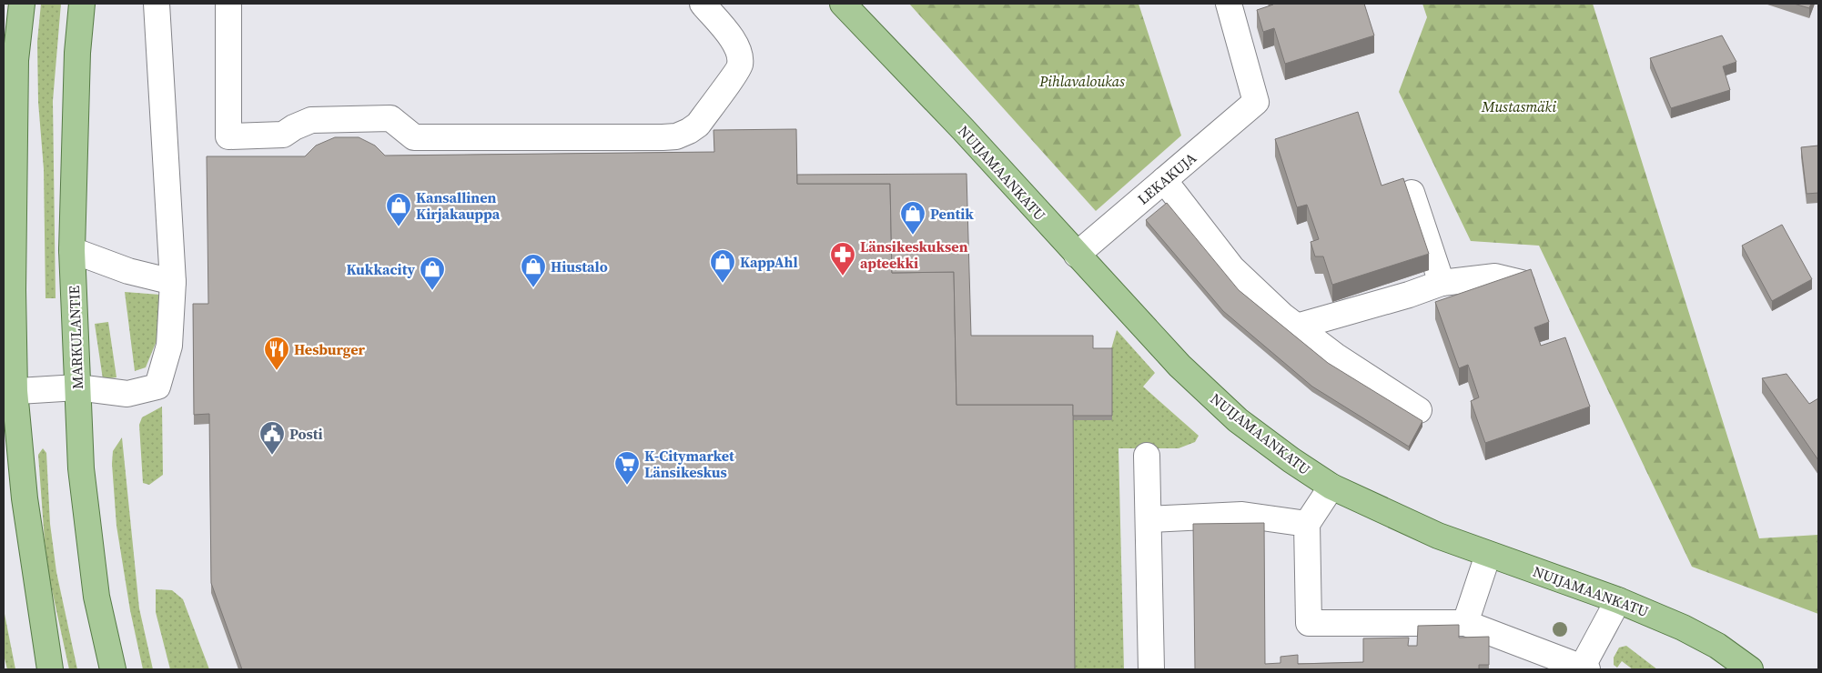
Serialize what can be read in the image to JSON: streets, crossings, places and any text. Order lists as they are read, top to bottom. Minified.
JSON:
{"streets":{"main road":["NUIJAMAANKATU","MARKULANTIE"],"street":["LEKAKUJA"]},"crossings":[["NUIJAMAANKATU","LEKAKUJA"]],"parks":["Pihlavaloukas","Mustasmäki"],"places":{"shop":["Kansallinen Kirjakauppa","Pentik","KappAhl","Hiustalo","Kukkacity"],"pharmacy":["Länsikeskuksen apteekki"],"restaurant":["Hesburger"],"public building":["Posti"],"supermarket":["K-Citymarket Länsikeskus"]}}
